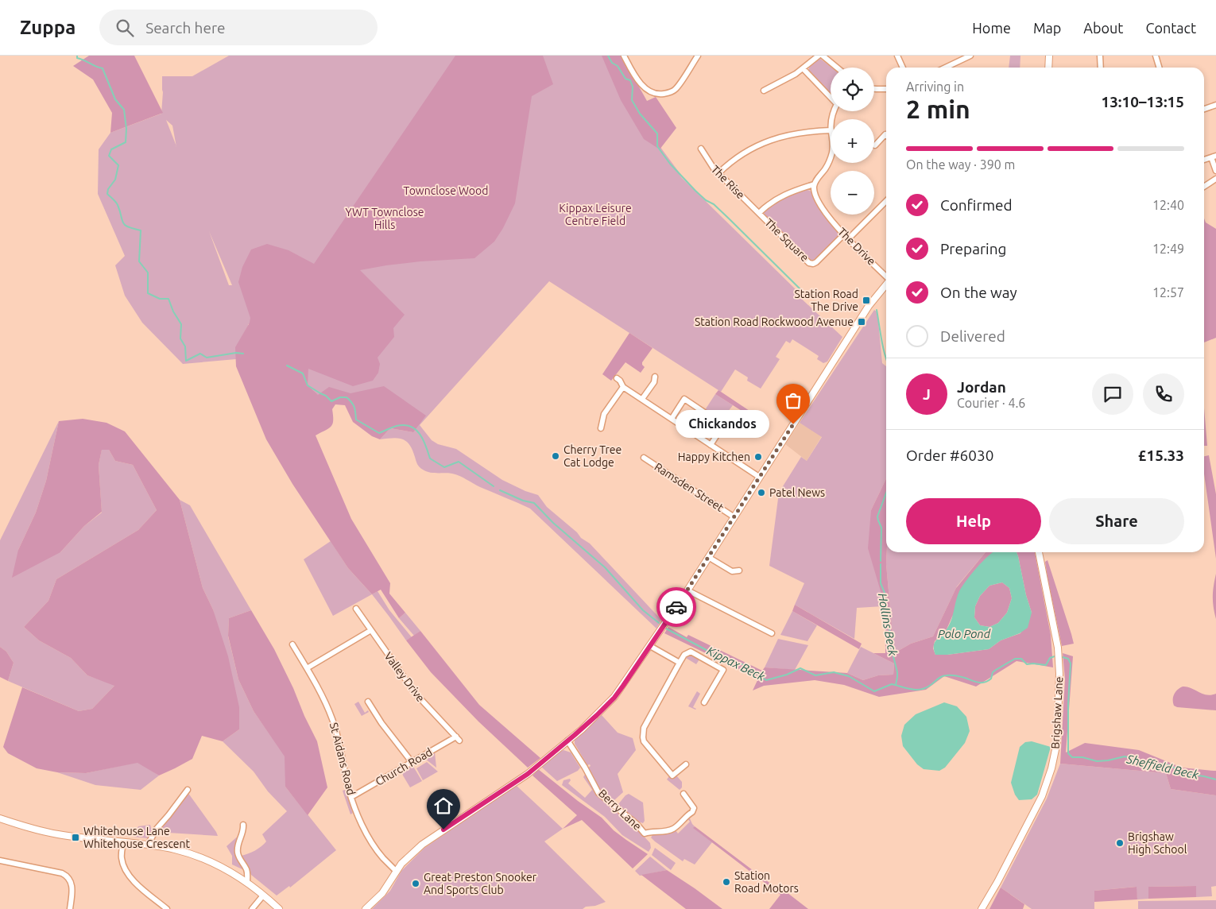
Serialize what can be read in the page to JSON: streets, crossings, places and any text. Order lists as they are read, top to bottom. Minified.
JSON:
{"streets":{"street":["The Rise","The Square","The Drive","Ramsden Street","Valley Drive","Brigshaw Lane","St Aidans Road","Church Road","Berry Lane"]},"crossings":[["The Rise","The Square"],["The Square","The Drive"],["Valley Drive","Church Road"],["St Aidans Road","Church Road"]],"water":["Hollins Beck","Polo Pond","Kippax Beck","Sheffield Beck"],"parks":["Townclose Wood","Kippax Leisure Centre Field","YWT Townclose Hills"],"places":{"transit":["Station Road The Drive","Station Road Rockwood Avenue","Whitehouse Lane Whitehouse Crescent"],"other":["Chickandos","Cherry Tree Cat Lodge","Happy Kitchen","Patel News","Brigshaw High School","Station Road Motors","Great Preston Snooker And Sports Club"]},"page":{"header":"Zuppa","search":"Search here","nav":["Home","Map","About","Contact"],"map_buttons":["+","−"],"heading":["2 min","Arriving in","13:10–13:15"],"panel":["Jordan","Courier · 4.6","Order #6030","£15.33"],"bar":"On the way · 390 m","list":[["Confirmed","12:40"],["Preparing","12:49"],["On the way","12:57"],"Delivered"],"round":"J","bubble":"Chickandos","buttons":["Help","Share"]}}
